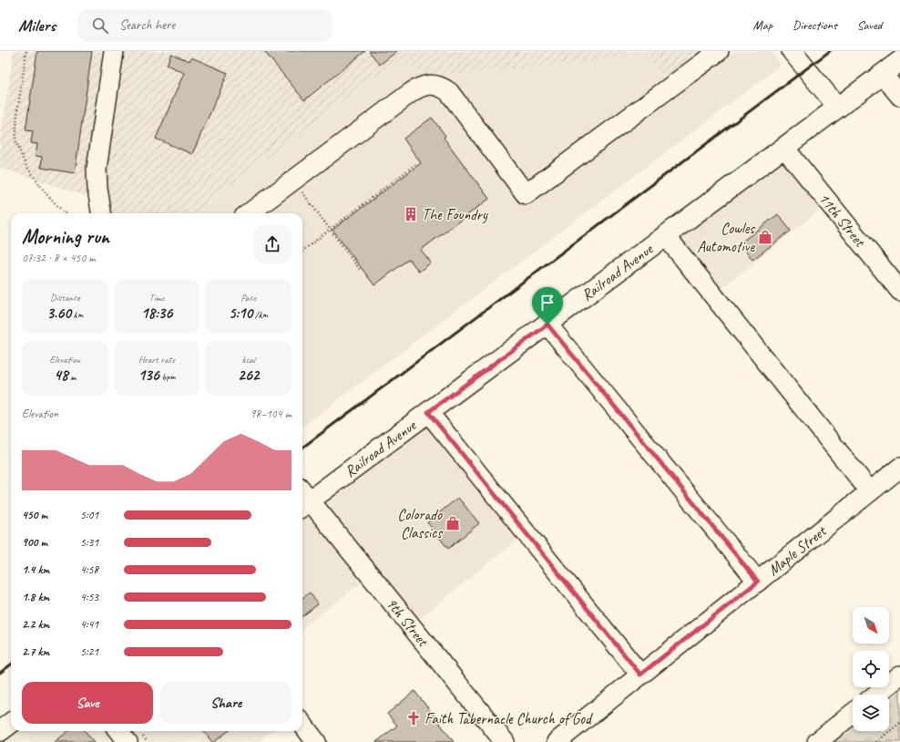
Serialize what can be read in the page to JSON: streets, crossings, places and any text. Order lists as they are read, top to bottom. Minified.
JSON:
{"streets":{"main road":["Railroad Avenue"],"street":["11th Street","Maple Street","9th Street"]},"crossings":[["11th Street","Railroad Avenue"],["Railroad Avenue","9th Street"]],"places":{"building":["The Foundry"],"shop":["Cowles Automotive","Colorado Classics"],"church":["Faith Tabernacle Church of God"]},"north":"bottom right","page":{"header":"Milers","search":"Search here","nav":["Map","Directions","Saved"],"heading":["Morning run","07:32 · 8 × 450 m"],"stats":[["Distance","3.60 km"],["Time","18:36"],["Pace","5:10 /km"],["Elevation","48 m"],["Heart rate","136 bpm"],["kcal","262"]],"chart":["Elevation","98–104 m"],"list":[{"name":"450 m","note":"5:01"},{"name":"900 m","note":"5:31"},{"name":"1.4 km","note":"4:58"},{"name":"1.8 km","note":"4:53"},{"name":"2.2 km","note":"4:41"},{"name":"2.7 km","note":"5:21"}],"buttons":["Save","Share"]}}
